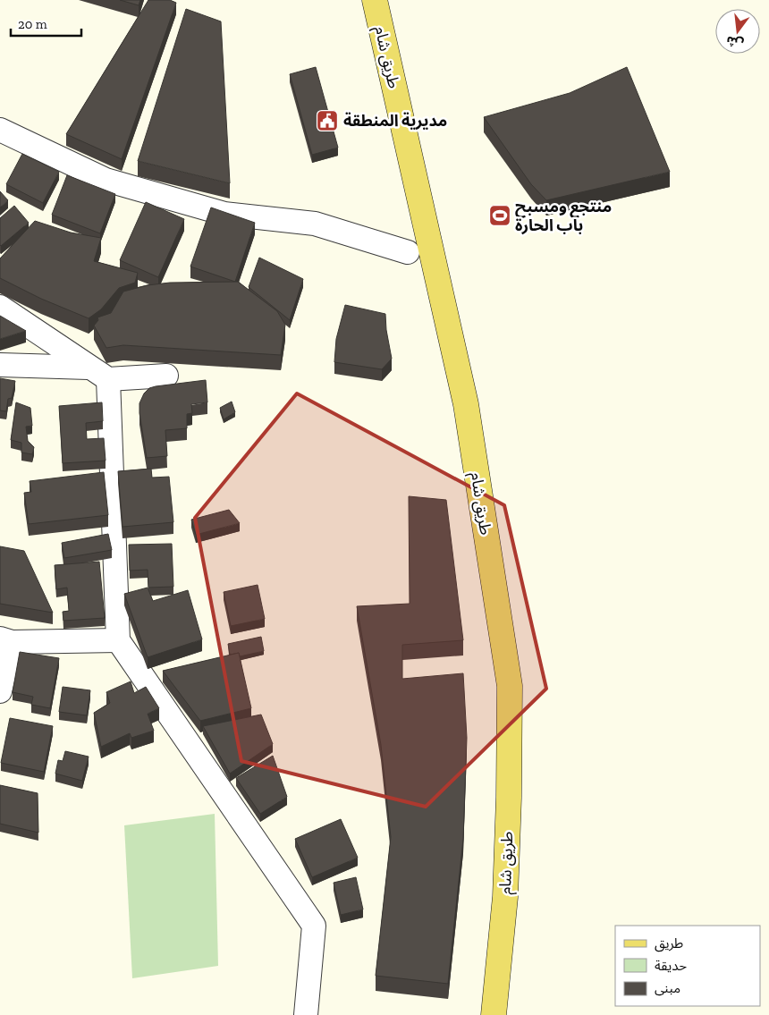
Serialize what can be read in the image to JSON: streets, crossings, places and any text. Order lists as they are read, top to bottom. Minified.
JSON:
{"streets":{"main road":["طريق شام"]},"places":{"public building":["مديرية المنطقة"],"sports":["منتجع ومسبح باب الحارة"]},"legend":["طريق","حديقة","مبنى"],"scale_bar":"20 m","north":"bottom"}
